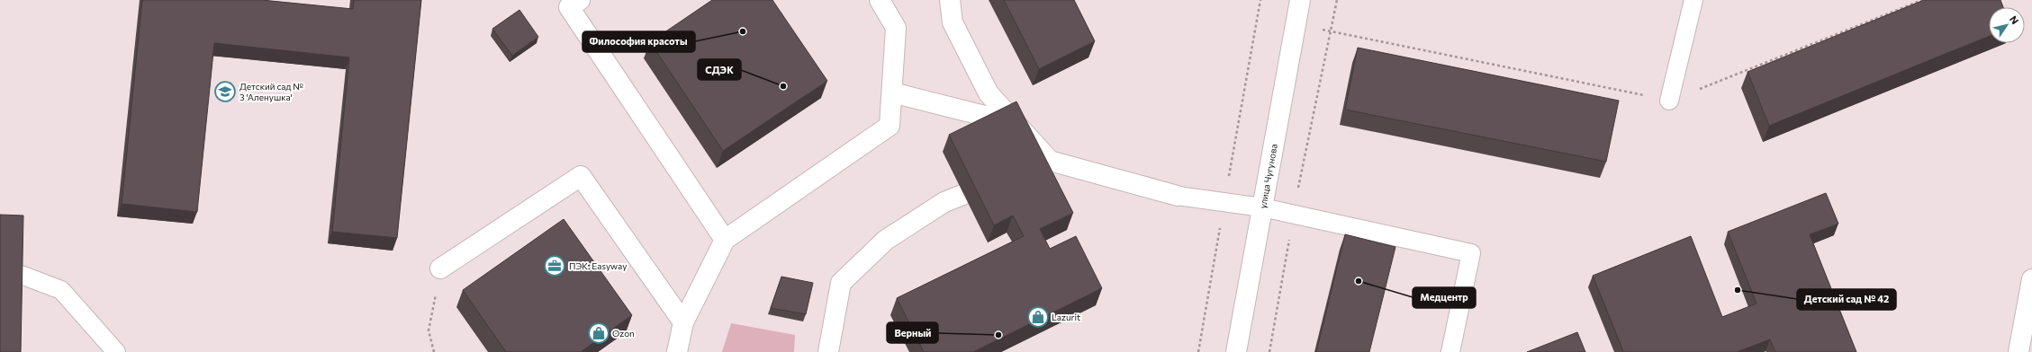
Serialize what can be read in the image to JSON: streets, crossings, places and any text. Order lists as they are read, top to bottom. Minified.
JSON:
{"streets":{"street":["улица Чугунова"]},"places":{"other":["Философия красоты","СДЭК","Медцентр","Детский сад № 42","Верный"],"school or university":["Детский сад № 3 'Аленушка'"],"office":["ПЭК: Easyway"],"shop":["Lazurit","Ozon"]},"north":"top right"}
